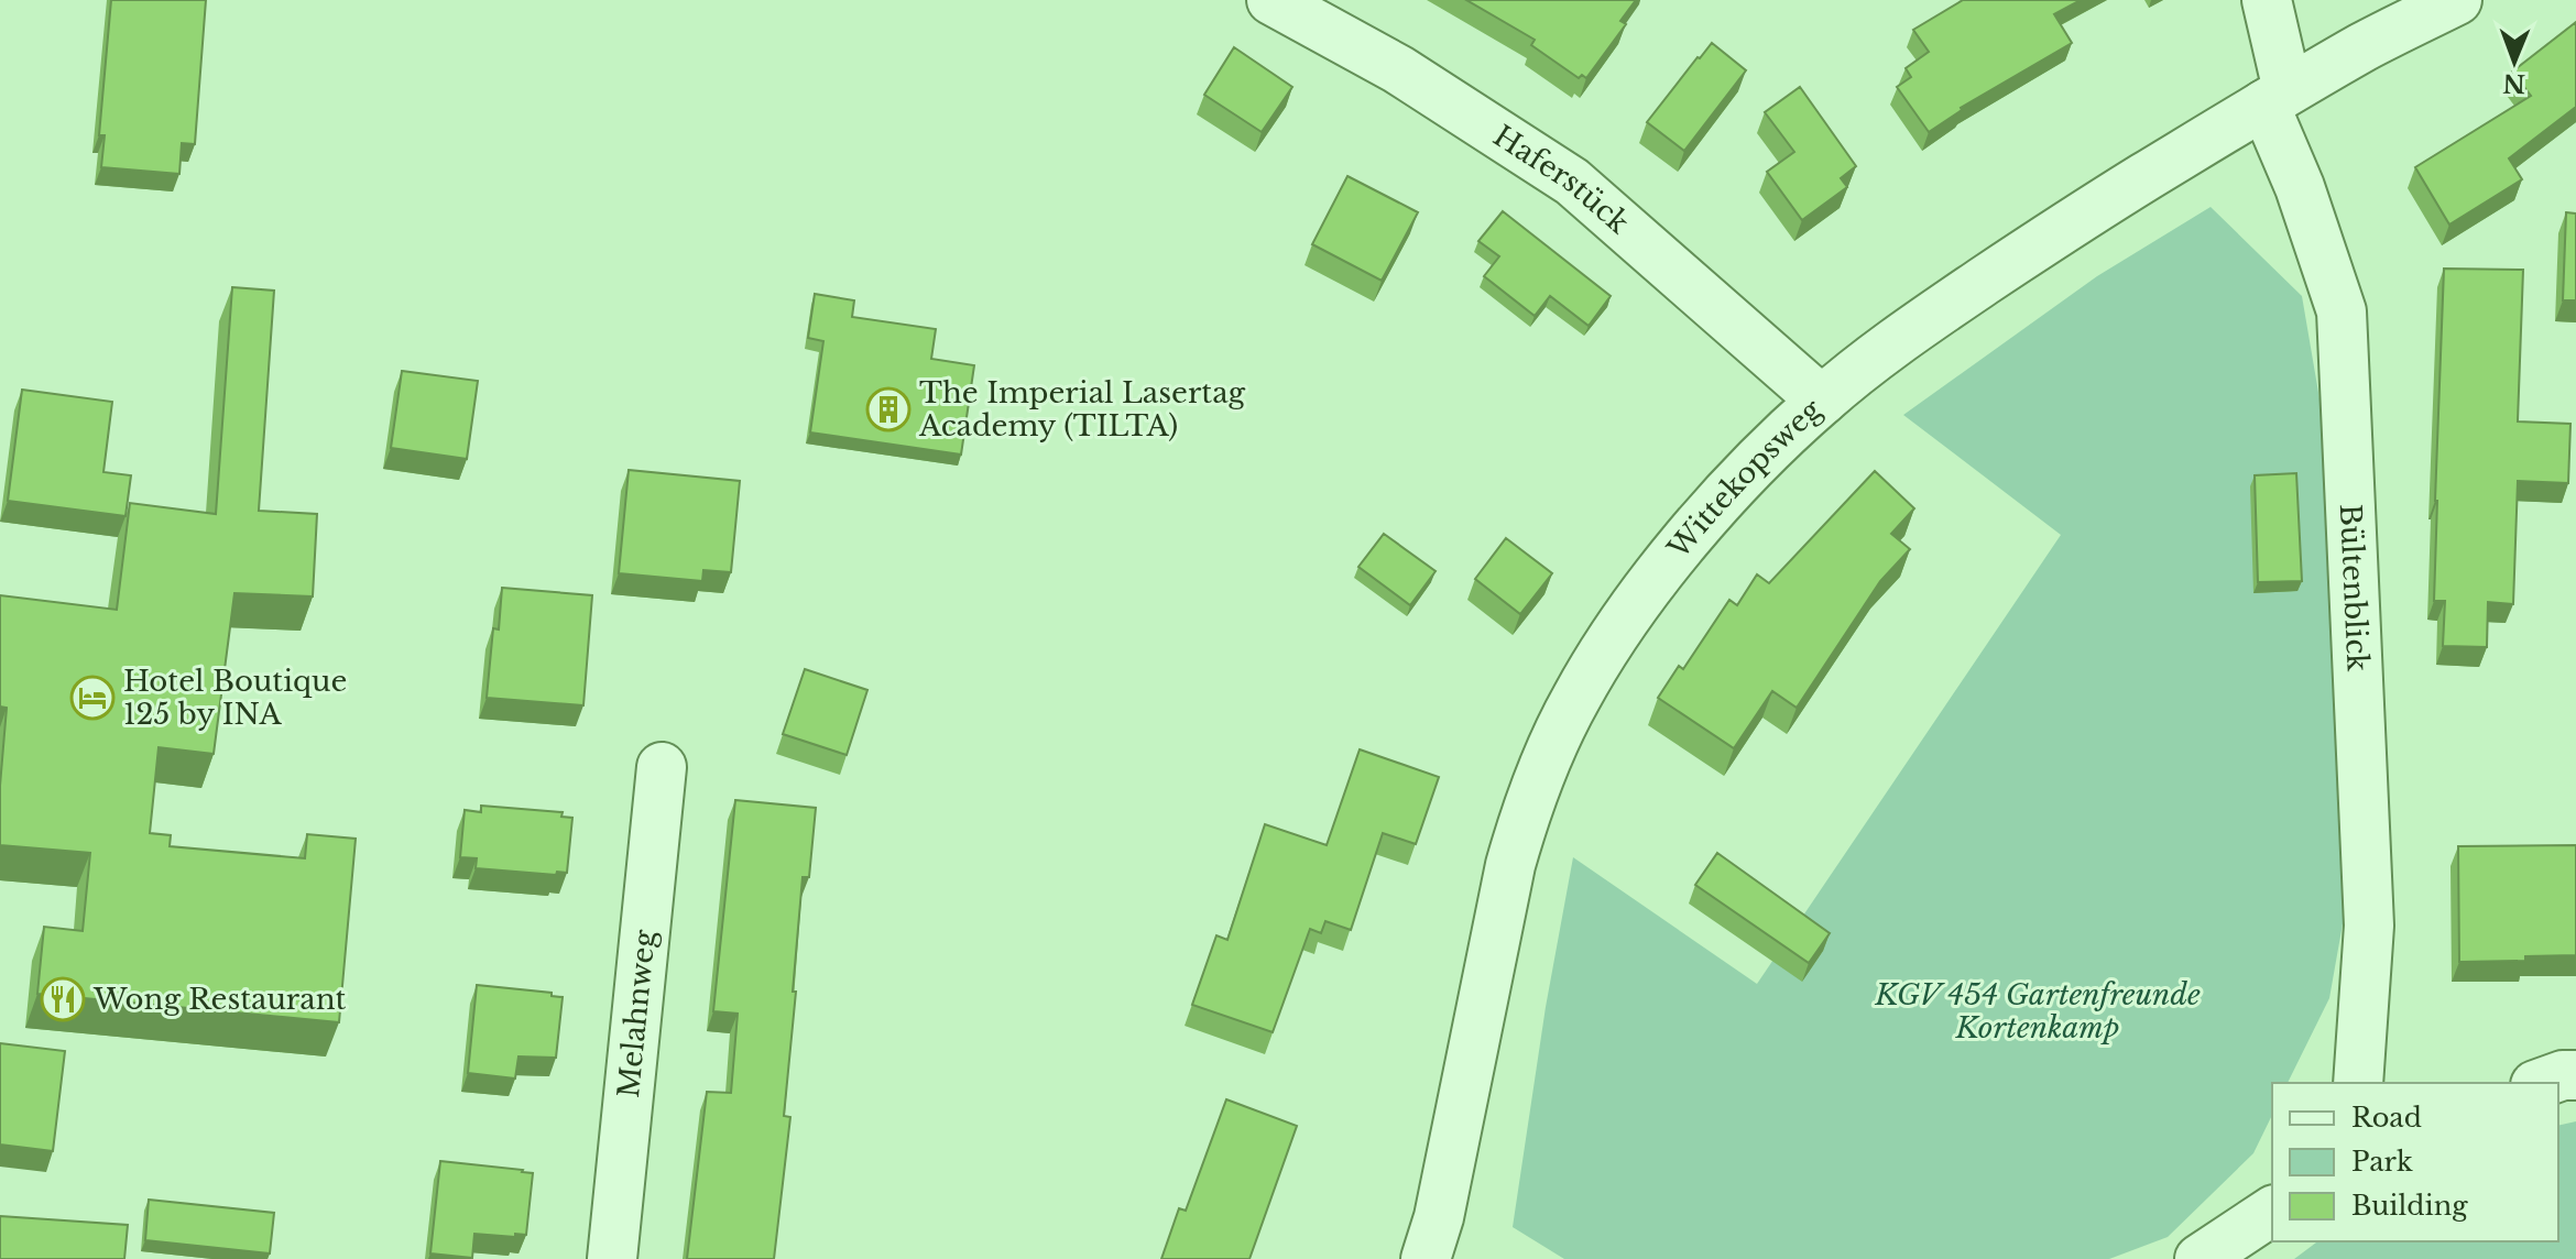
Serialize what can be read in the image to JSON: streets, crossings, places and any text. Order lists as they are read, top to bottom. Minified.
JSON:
{"streets":{"street":["Haferstück","Wittekopsweg","Bültenblick","Melahnweg"]},"crossings":[["Haferstück","Wittekopsweg"],["Wittekopsweg","Bültenblick"]],"parks":["KGV 454 Gartenfreunde Kortenkamp"],"places":{"building":["The Imperial Lasertag Academy (TILTA)"],"hotel":["Hotel Boutique 125 by INA"],"restaurant":["Wong Restaurant"]},"legend":["Road","Park","Building"],"north":"bottom"}
